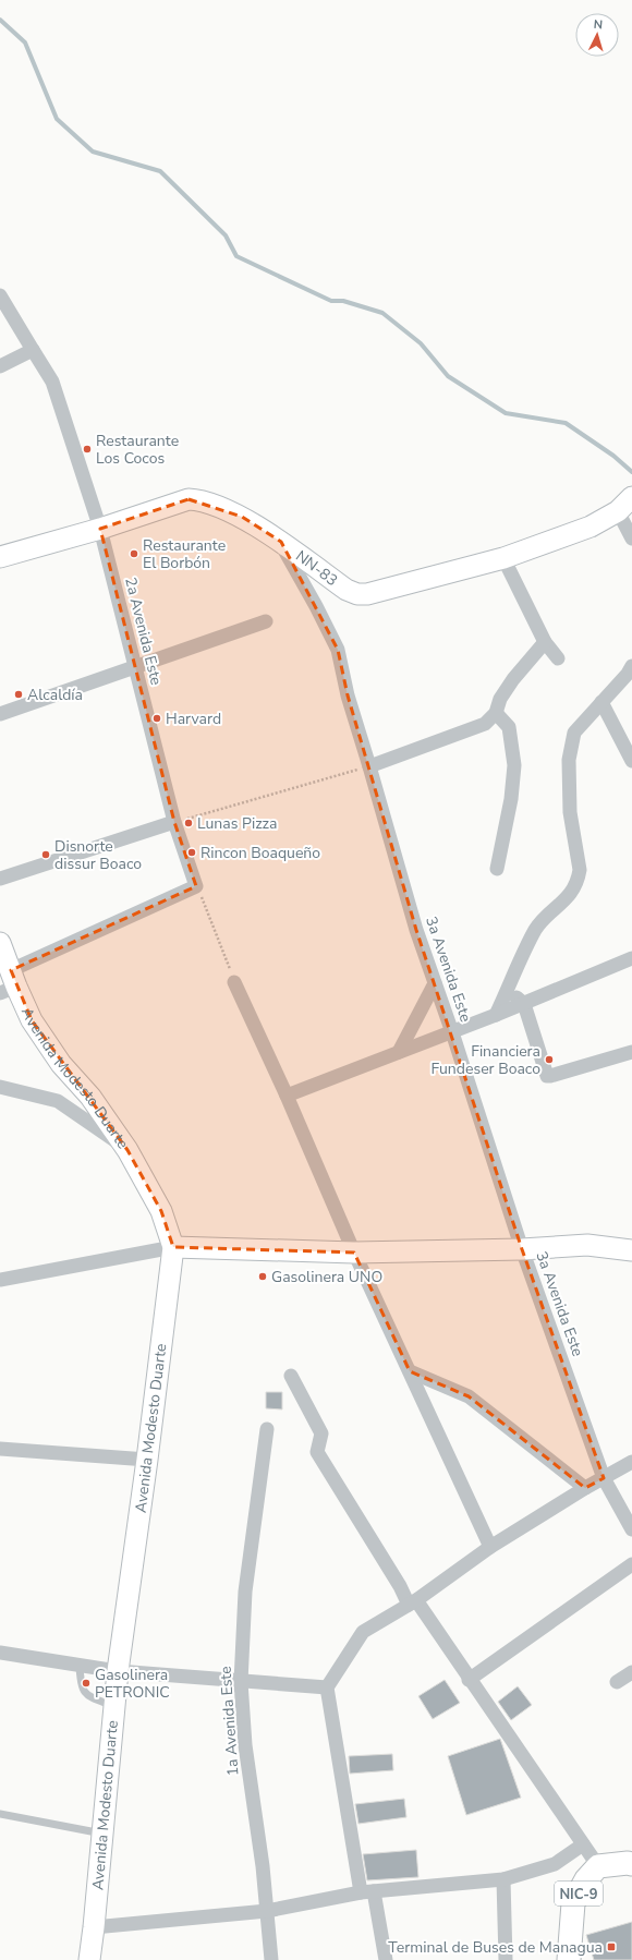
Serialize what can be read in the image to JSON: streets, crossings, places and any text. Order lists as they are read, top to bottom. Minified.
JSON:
{"streets":{"main road":["NN-83","Avenida Modesto Duarte","NIC-9"],"street":["2a Avenida Este","3a Avenida Este","1a Avenida Este"]},"crossings":[["NN-83","2a Avenida Este"],["NN-83","3a Avenida Este"]],"places":{"other":["Restaurante Los Cocos","Restaurante El Borbón","Alcaldía","Harvard","Lunas Pizza","Rincon Boaqueño","Disnorte dissur Boaco","Financiera Fundeser Boaco","Gasolinera UNO","Gasolinera PETRONIC"],"transit":["Terminal de Buses de Managua"]},"north":"top"}
